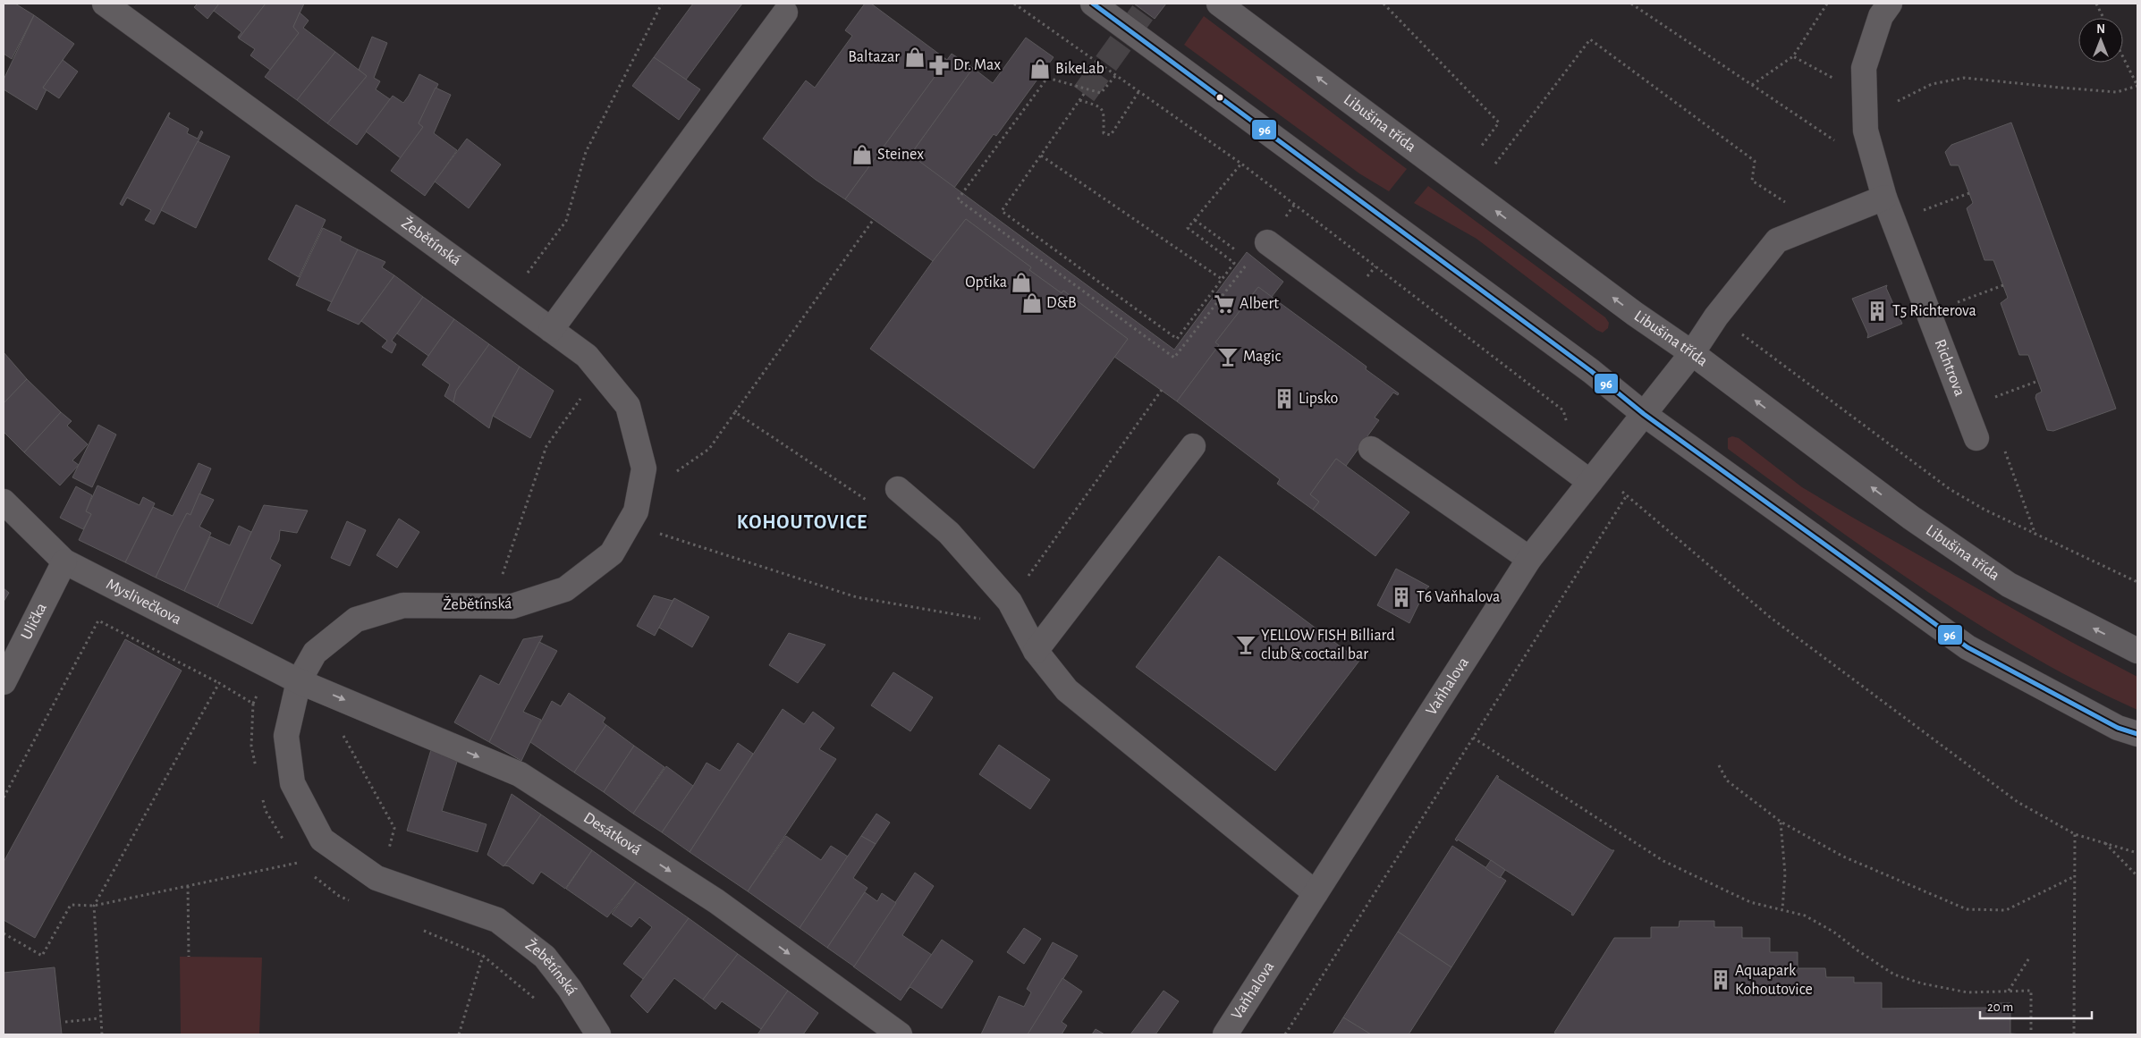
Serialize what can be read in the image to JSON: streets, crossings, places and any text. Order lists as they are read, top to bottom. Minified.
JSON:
{"streets":{"street":["Libušina třída","Žebětínská","Richtrova","Myslivečkova","Ulička","Vaňhalova","Desátková"]},"crossings":[["Libušina třída","Vaňhalova"],["Žebětínská","Myslivečkova"],["Žebětínská","Desátková"],["Myslivečkova","Ulička"],["Myslivečkova","Desátková"]],"one_way":["Desátková"],"districts":["KOHOUTOVICE"],"places":{"shop":["Baltazar","BikeLab","Steinex","Optika","D&B"],"pharmacy":["Dr. Max"],"supermarket":["Albert"],"building":["T5 Richterova","Lipsko","T6 Vaňhalova","Aquapark Kohoutovice"],"bar":["Magic","YELLOW FISH Billiard club & coctail bar"]},"lines":["transit line 96"],"scale_bar":"20 m","north":"top"}
